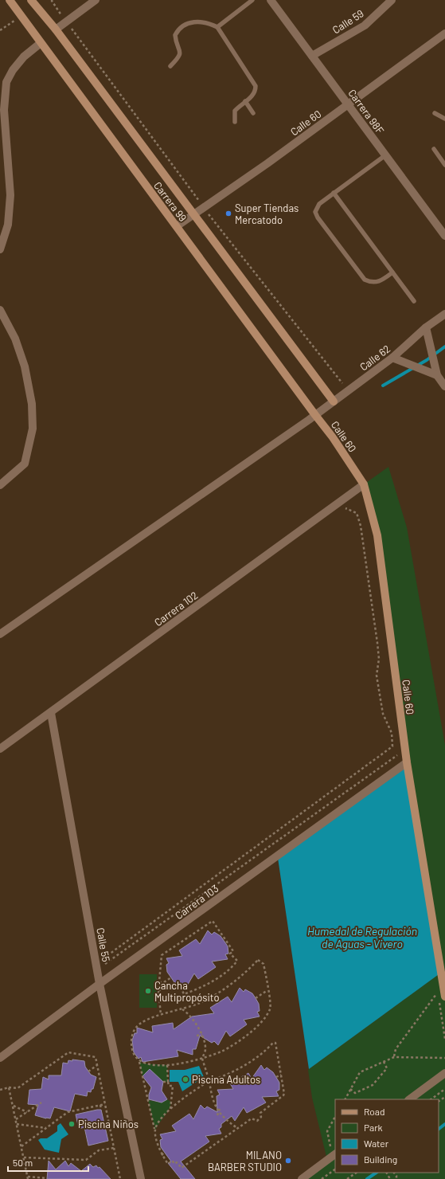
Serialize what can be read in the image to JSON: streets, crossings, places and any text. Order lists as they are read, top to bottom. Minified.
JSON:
{"streets":{"street":["Calle 59","Carrera 98F","Calle 60","Carrera 99","Calle 62","Carrera 102","Carrera 103","Calle 55"]},"crossings":[["Calle 59","Carrera 98F"],["Carrera 98F","Calle 60"],["Calle 60","Carrera 99"],["Calle 60","Calle 62"],["Calle 60","Carrera 102"],["Calle 60","Carrera 103"],["Carrera 99","Calle 62"],["Carrera 102","Calle 55"],["Carrera 103","Calle 55"]],"water":["Humedal de Regulación de Aguas - Vivero"],"places":["Super Tiendas Mercatodo","Cancha Multipropósito","Piscina Adultos","Piscina Niños","MILANO BARBER STUDIO"],"legend":["Road","Park","Water","Building"],"scale_bar":"50 m"}
